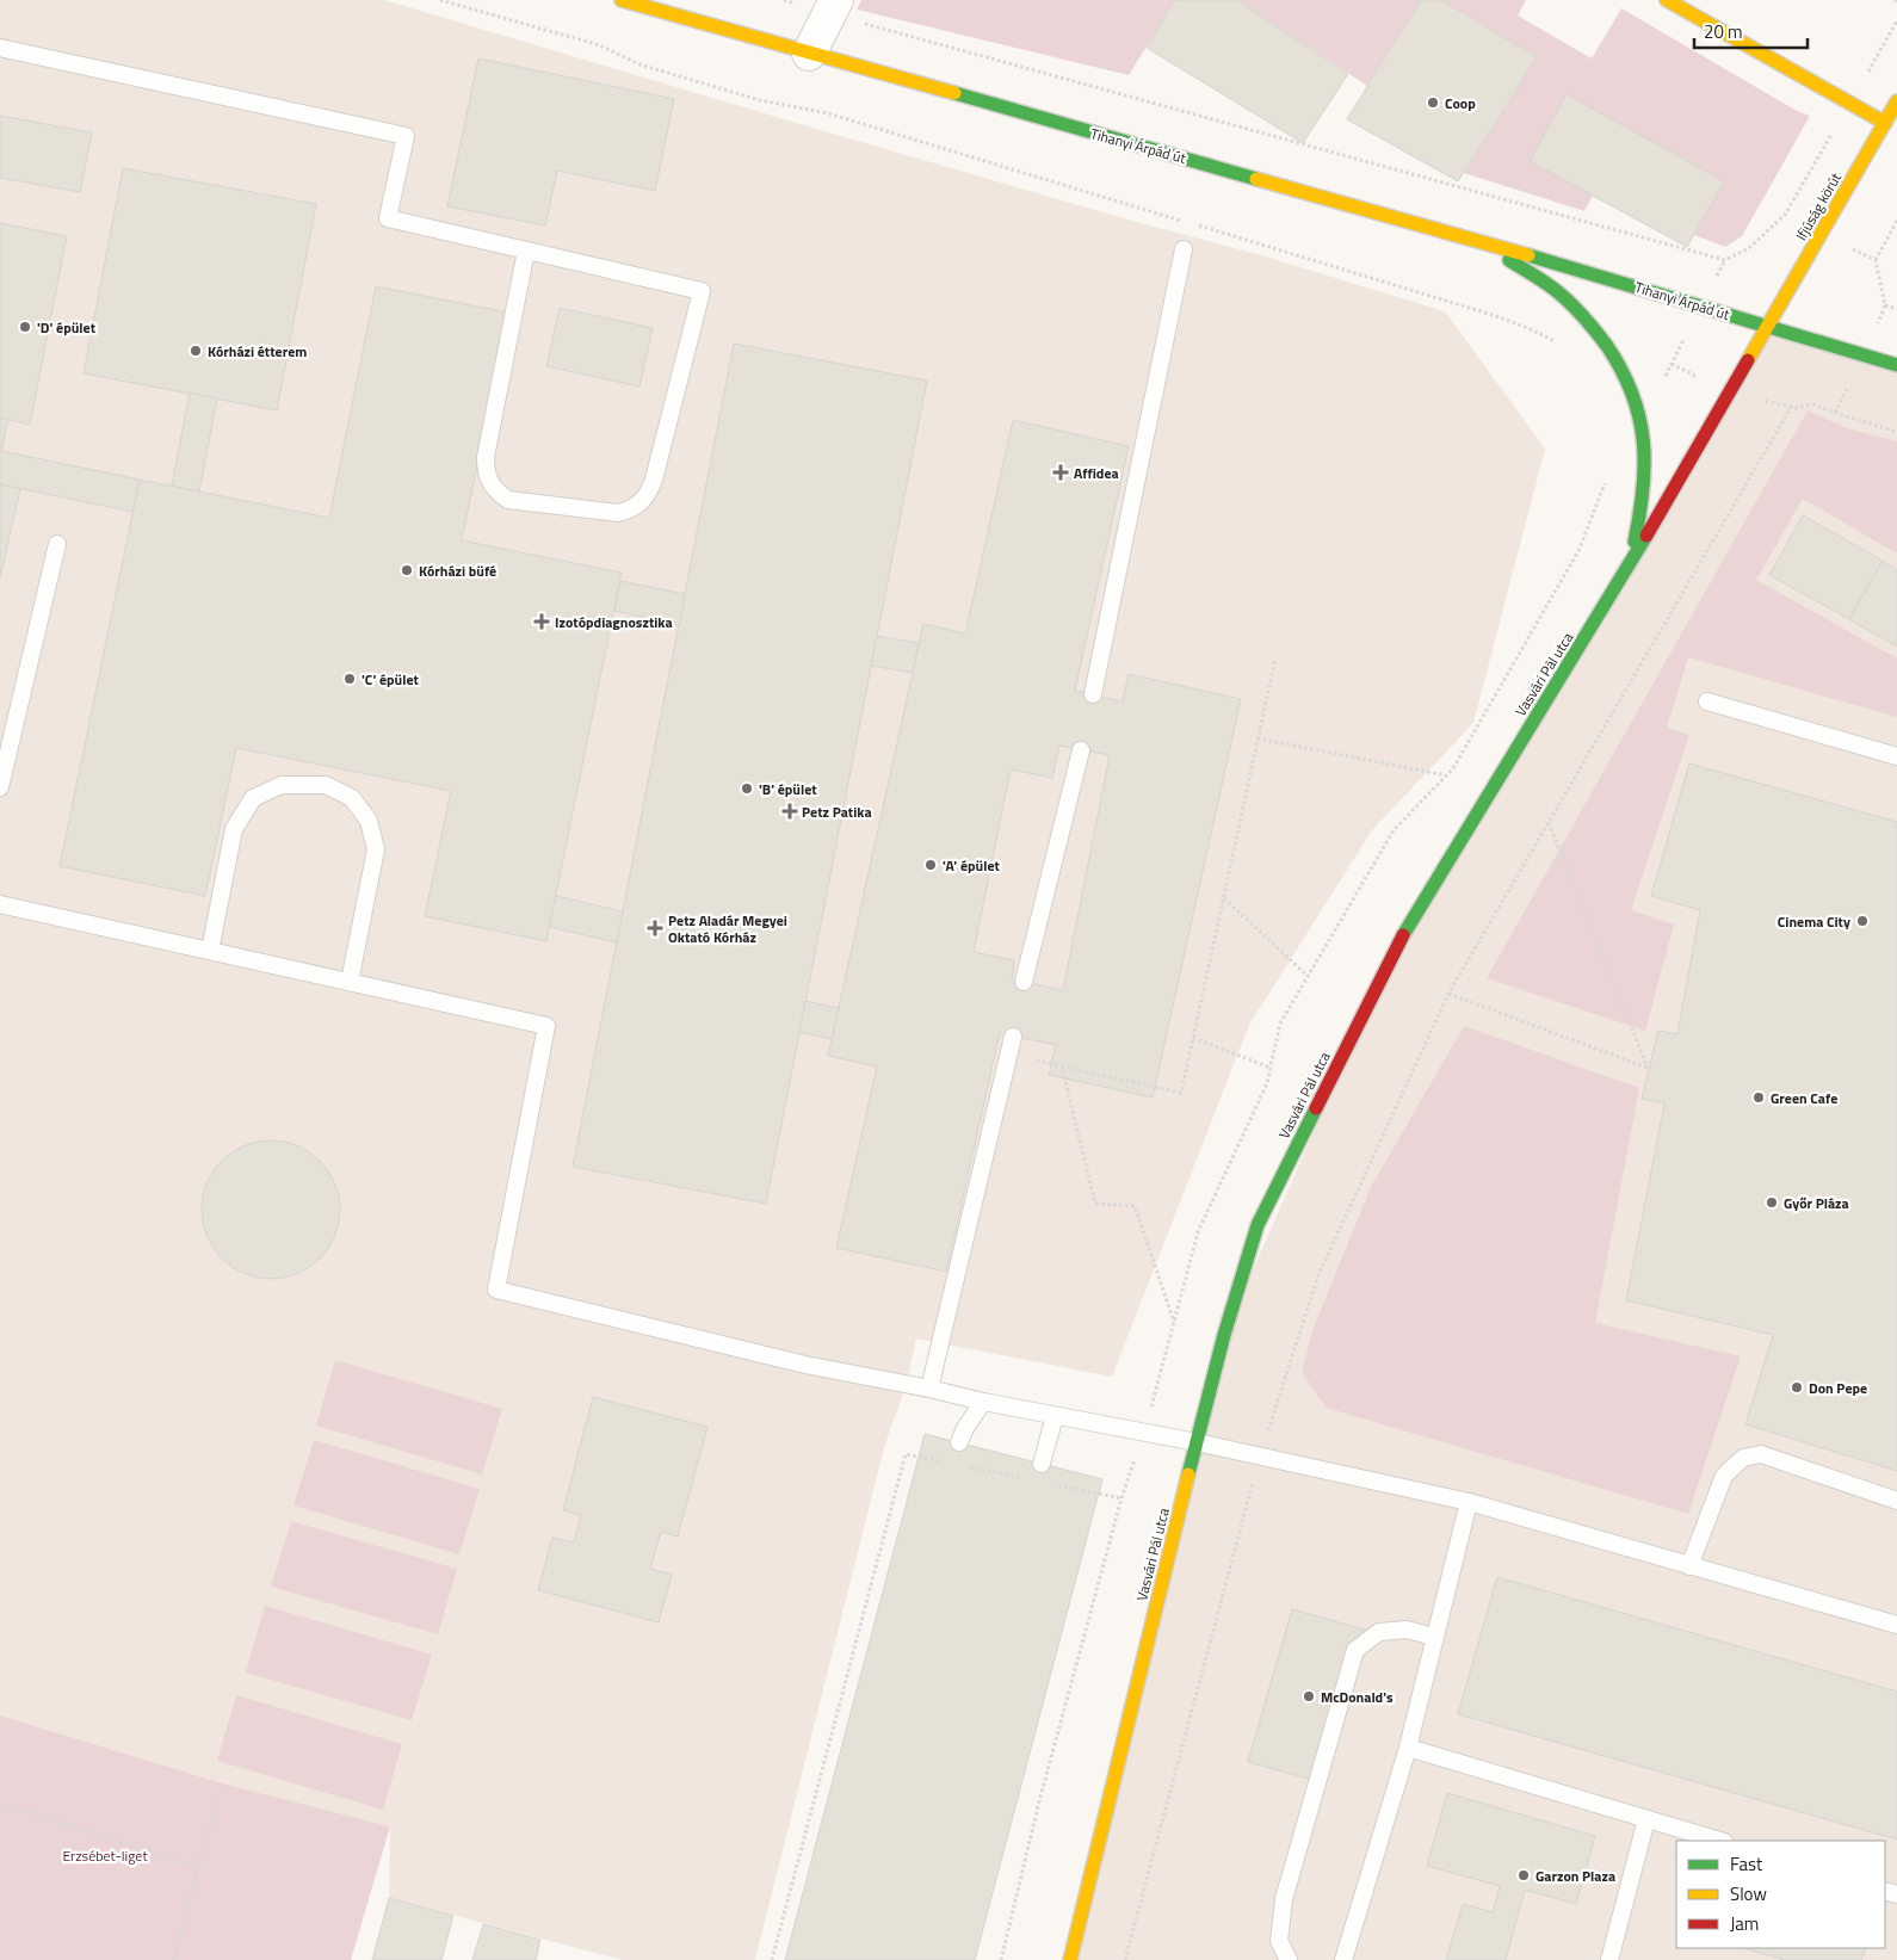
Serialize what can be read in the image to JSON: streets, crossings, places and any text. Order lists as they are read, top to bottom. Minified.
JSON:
{"streets":{"street":["Tihanyi Árpád út","Ifjúság körút","Vasvári Pál utca"]},"crossings":[["Tihanyi Árpád út","Ifjúság körút"],["Tihanyi Árpád út","Vasvári Pál utca"],["Ifjúság körút","Vasvári Pál utca"]],"parks":["Erzsébet-liget"],"places":{"other":["Coop","'D' épület","Kórházi étterem","Kórházi büfé","'C' épület","'B' épület","'A' épület","Cinema City","Green Cafe","Győr Pláza","Don Pepe","McDonald's","Garzon Plaza"],"health":["Affidea","Izotópdiagnosztika","Petz Patika","Petz Aladár Megyei Oktató Kórház"]},"legend":["Fast","Slow","Jam"],"scale_bar":"20 m"}
